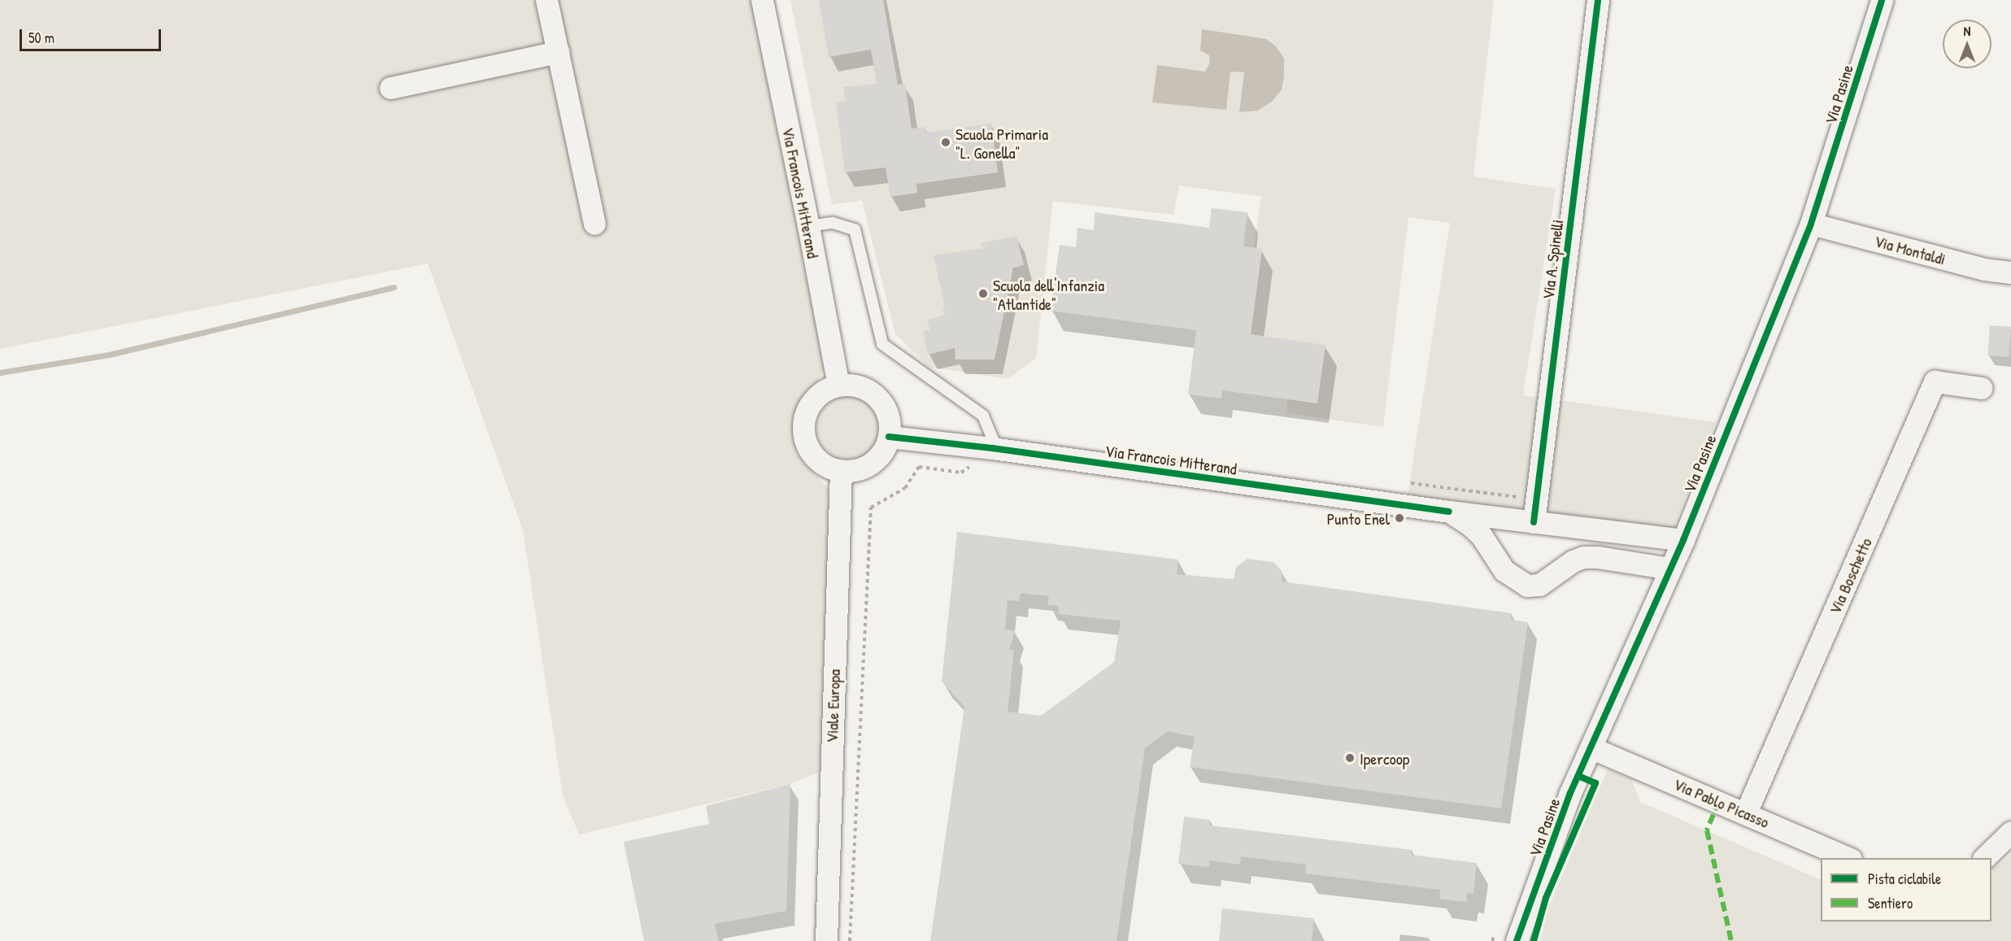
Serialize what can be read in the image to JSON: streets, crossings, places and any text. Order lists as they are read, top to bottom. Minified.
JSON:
{"streets":{"street":["Via Pasine","Via Francois Mitterand","Via Montaldi","Via A. Spinelli","Via Boschetto","Viale Europa","Via Pablo Picasso"]},"crossings":[["Via Pasine","Via Francois Mitterand"],["Via Pasine","Via Montaldi"],["Via Pasine","Via Pablo Picasso"],["Via Francois Mitterand","Via A. Spinelli"],["Via Francois Mitterand","Viale Europa"],["Via Boschetto","Via Pablo Picasso"]],"places":["Scuola Primaria \"L. Gonella\"","Scuola dell'Infanzia \"Atlantide\"","Punto Enel","Ipercoop"],"legend":["Pista ciclabile","Sentiero"],"scale_bar":"50 m","north":"top"}
